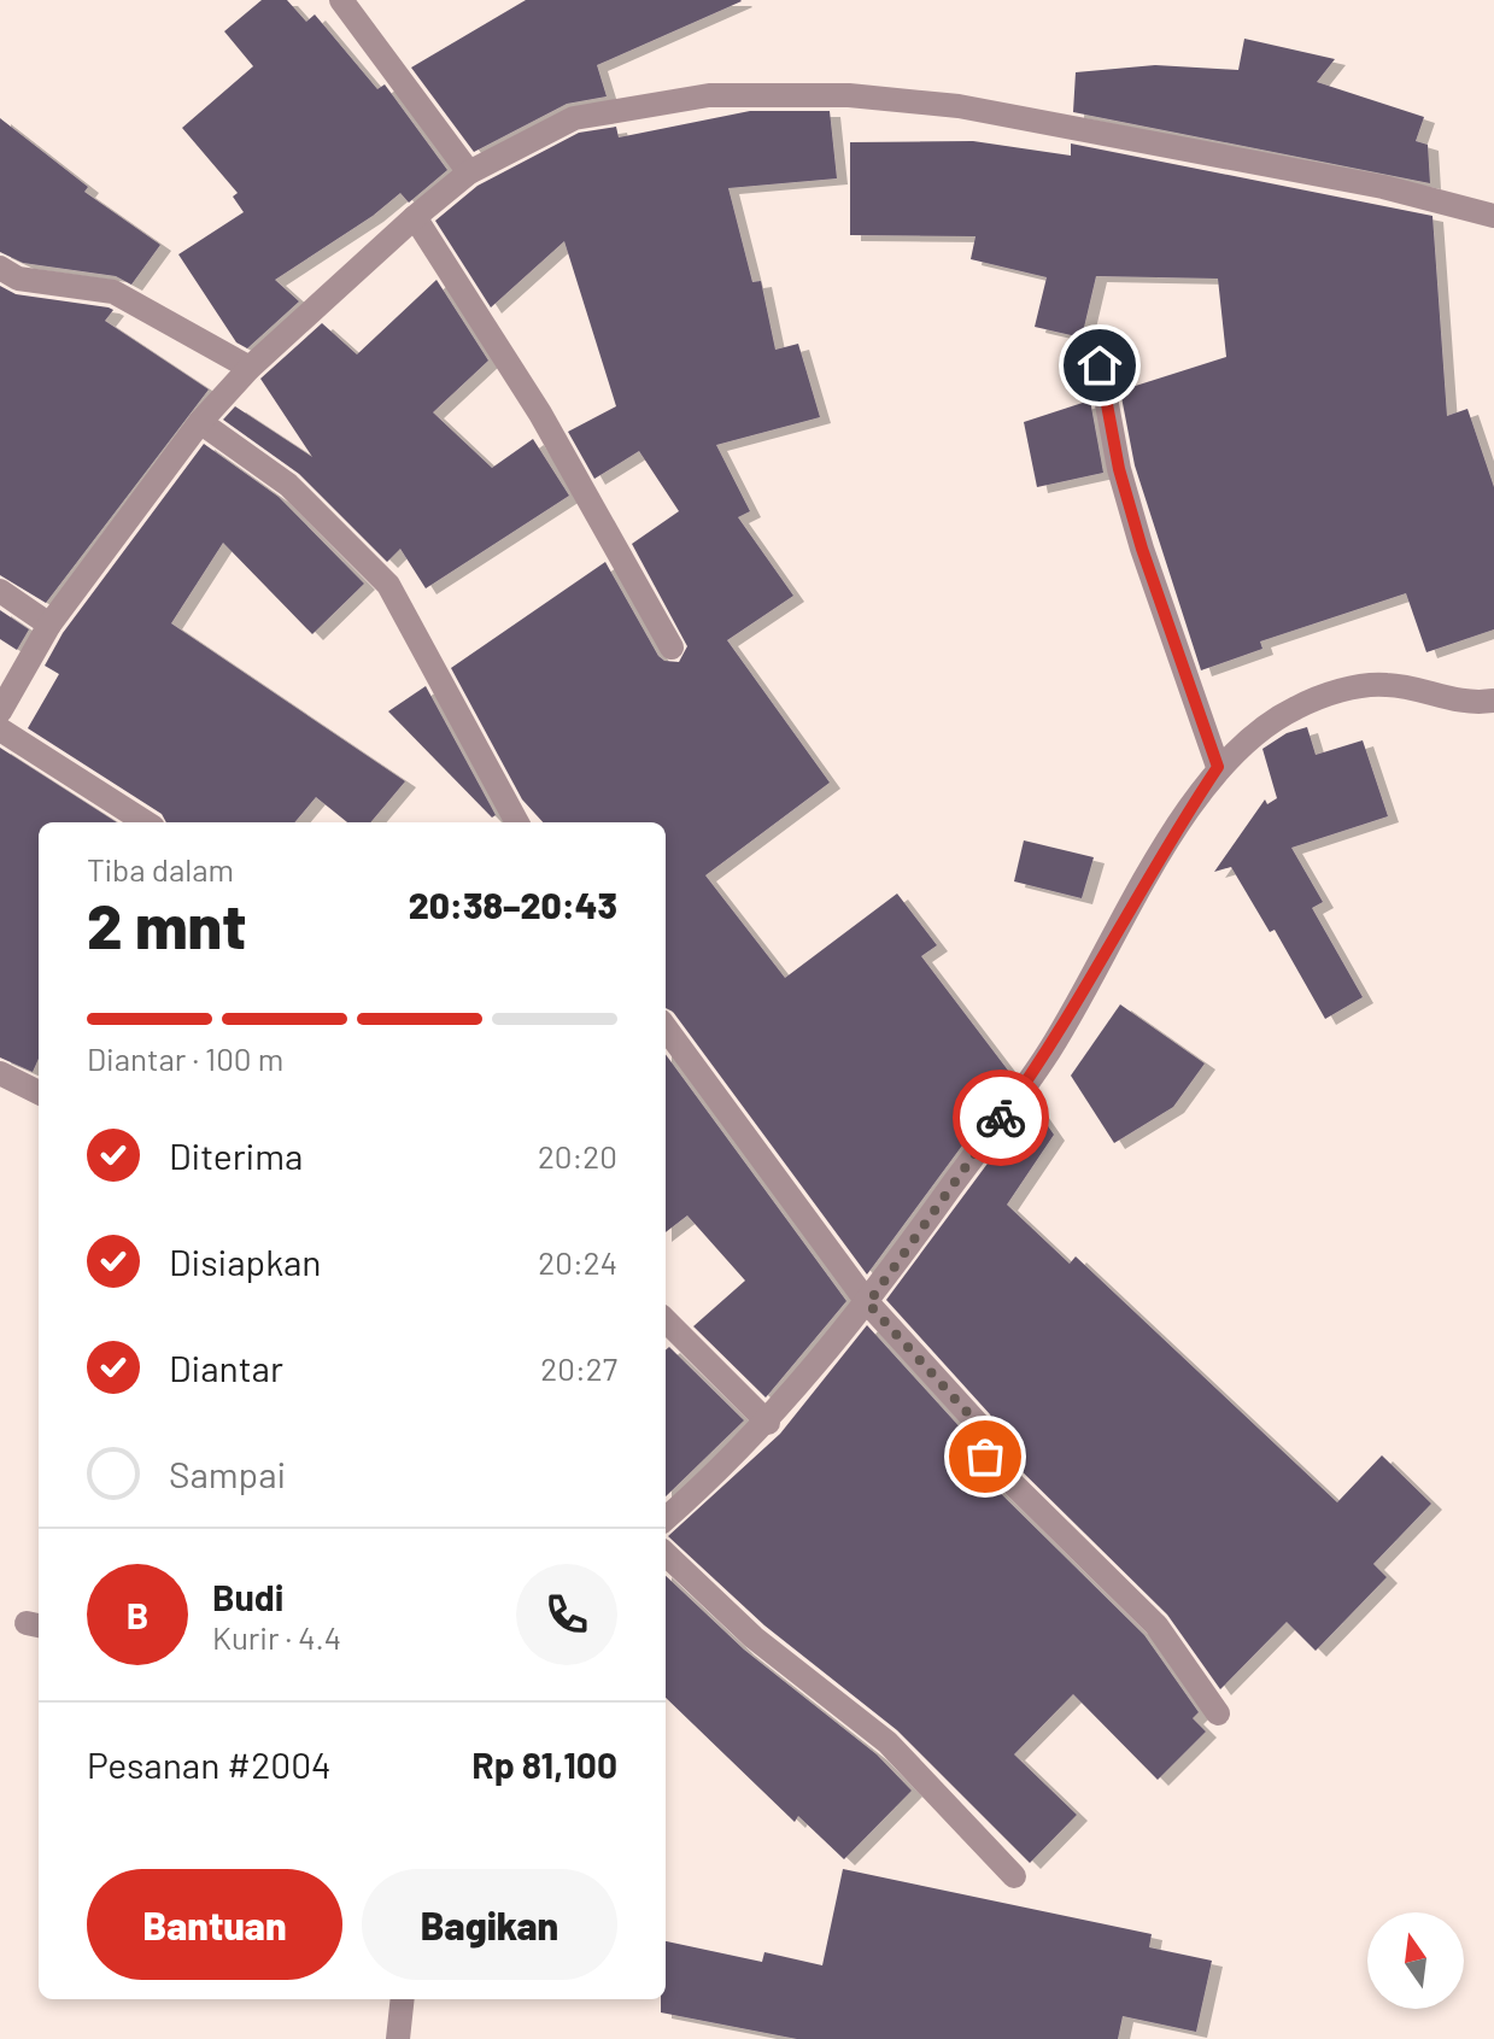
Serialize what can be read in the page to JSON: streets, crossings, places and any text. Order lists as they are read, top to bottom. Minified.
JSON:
{"north":"top","page":{"heading":["2 mnt","Tiba dalam","20:38–20:43"],"panel":["Budi","Kurir · 4.4","Pesanan #2004","Rp 81,100"],"bar":"Diantar · 100 m","list":[["Diterima","20:20"],["Disiapkan","20:24"],["Diantar","20:27"],"Sampai"],"round":"B","buttons":["Bantuan","Bagikan"]}}
